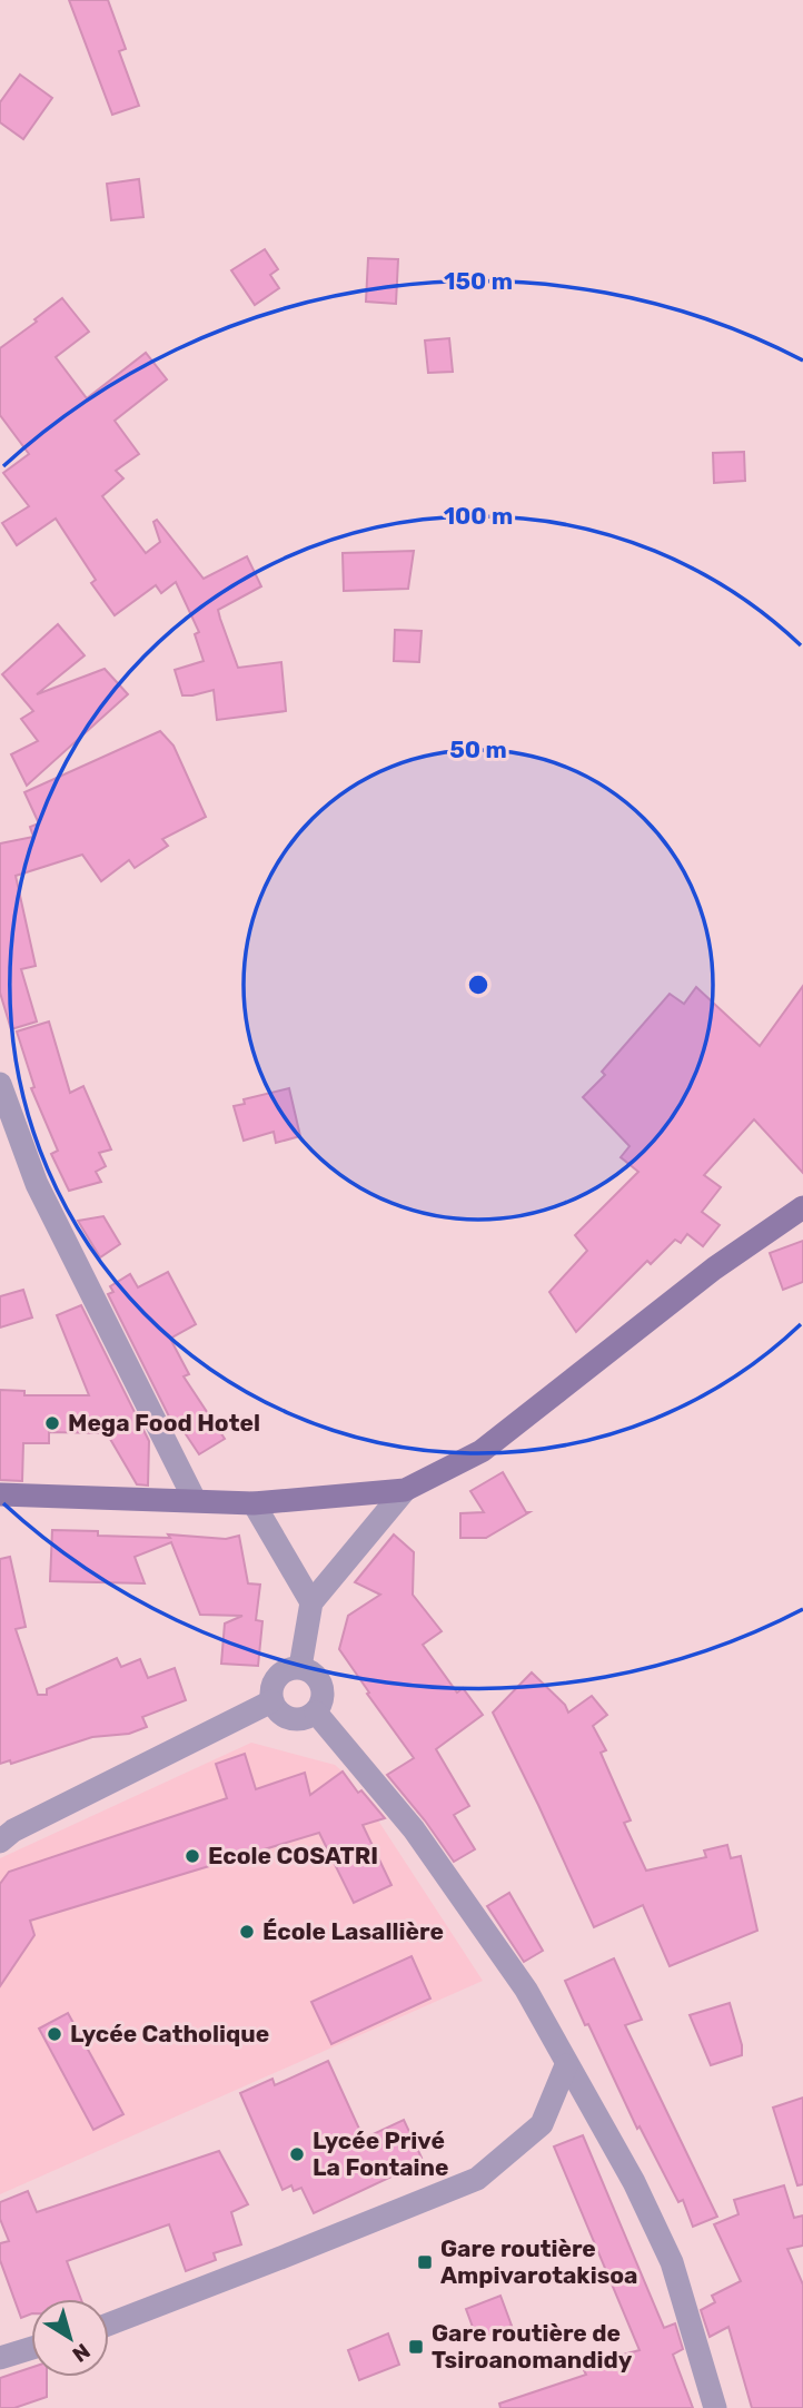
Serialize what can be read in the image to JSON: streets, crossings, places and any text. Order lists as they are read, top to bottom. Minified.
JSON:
{"places":{"other":["Mega Food Hotel","Ecole COSATRI","École Lasallière","Lycée Catholique","Lycée Privé La Fontaine"],"transit":["Gare routière Ampivarotakisoa","Gare routière de Tsiroanomandidy"]},"north":"bottom right","rings":["150 m","100 m","50 m"]}
